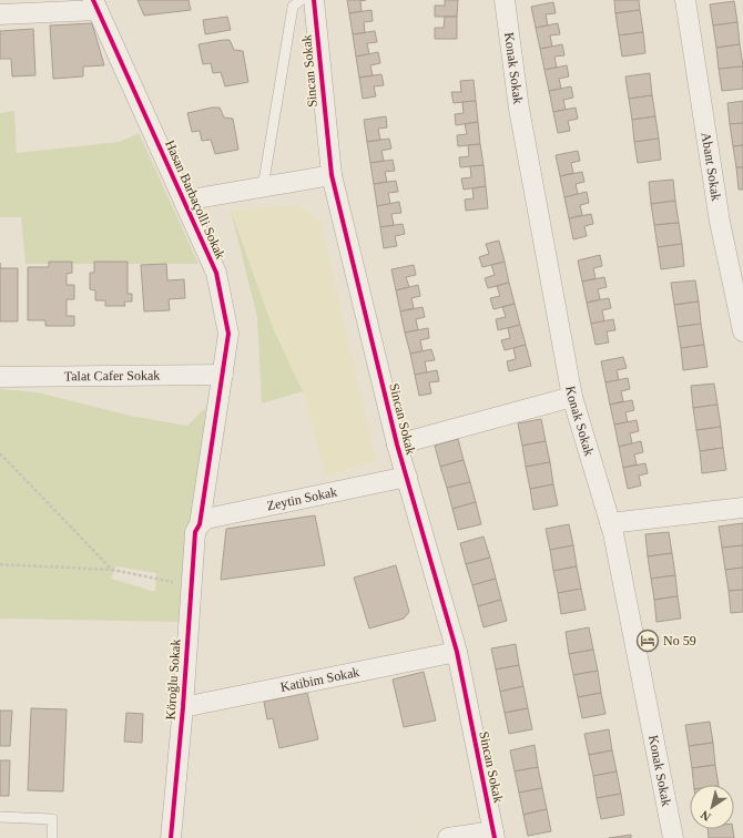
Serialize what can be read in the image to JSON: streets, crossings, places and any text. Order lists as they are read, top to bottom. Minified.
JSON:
{"streets":{"street":["Konak Sokak","Sincan Sokak","Abant Sokak","Hasan Barbaçolli Sokak","Talat Cafer Sokak","Zeytin Sokak","Köroğlu Sokak","Katibim Sokak"]},"crossings":[["Sincan Sokak","Zeytin Sokak"],["Sincan Sokak","Katibim Sokak"],["Hasan Barbaçolli Sokak","Talat Cafer Sokak"],["Hasan Barbaçolli Sokak","Zeytin Sokak"],["Hasan Barbaçolli Sokak","Köroğlu Sokak"],["Zeytin Sokak","Köroğlu Sokak"],["Köroğlu Sokak","Katibim Sokak"]],"places":{"hotel":["No 59"]},"north":"bottom left"}
